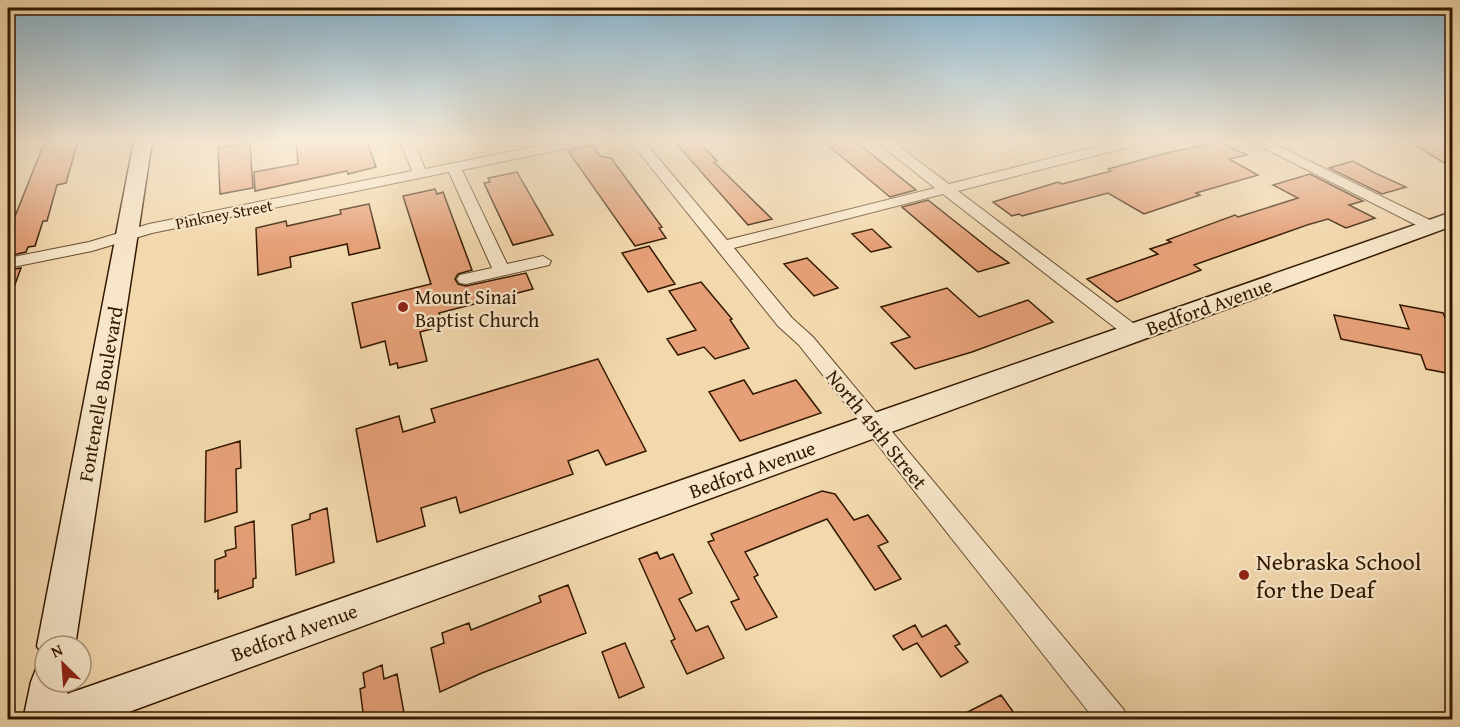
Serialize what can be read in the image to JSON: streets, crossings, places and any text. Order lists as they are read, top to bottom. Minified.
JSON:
{"streets":{"street":["Pinkney Street","Bedford Avenue","Fontenelle Boulevard","North 45th Street"]},"crossings":[["Pinkney Street","Fontenelle Boulevard"],["Bedford Avenue","North 45th Street"]],"places":["Mount Sinai Baptist Church","Nebraska School for the Deaf"],"north":"top left"}
